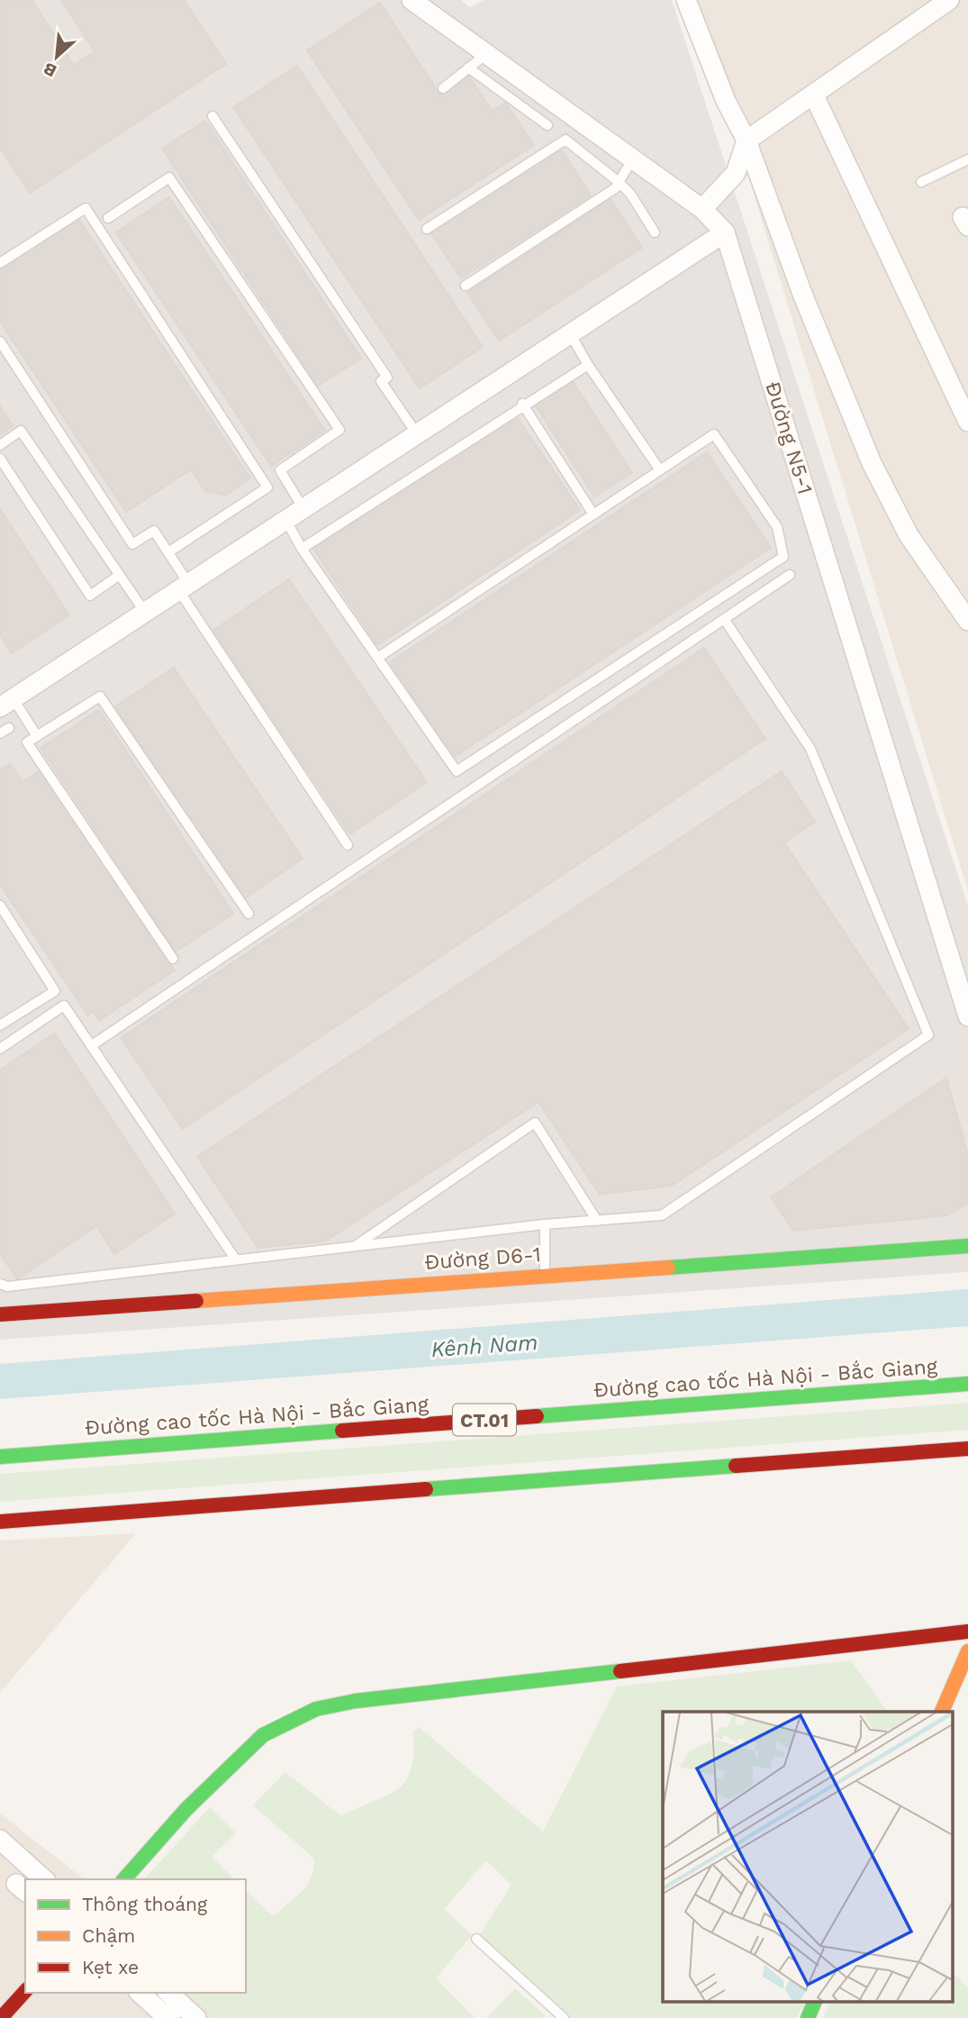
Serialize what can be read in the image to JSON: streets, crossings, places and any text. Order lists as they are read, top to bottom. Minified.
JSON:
{"streets":{"main road":["Đường D6-1","Đường cao tốc Hà Nội - Bắc Giang","CT.01"],"street":["Đường N5-1"]},"water":["Kênh Nam"],"legend":["Thông thoáng","Chậm","Kẹt xe"],"north":"bottom left"}
